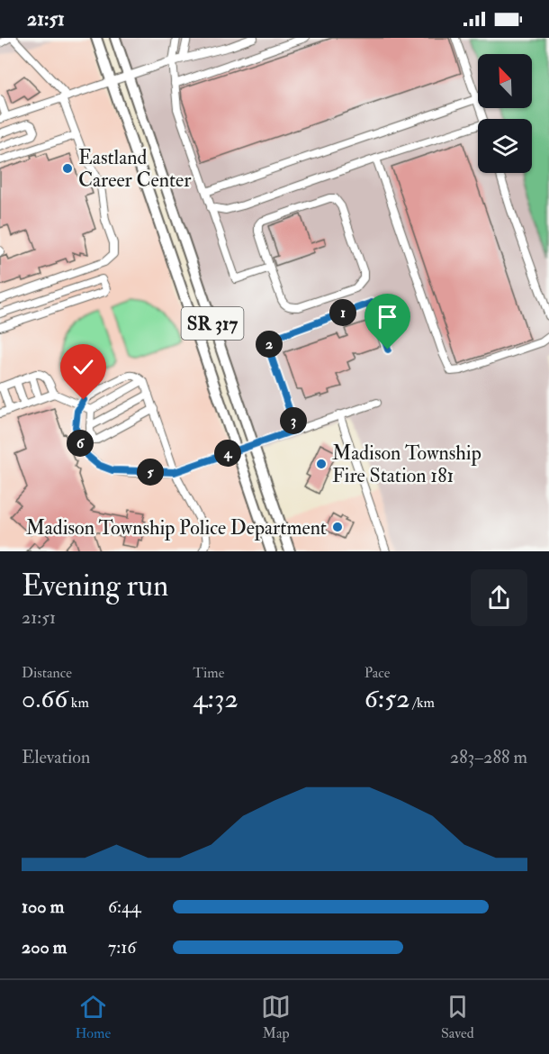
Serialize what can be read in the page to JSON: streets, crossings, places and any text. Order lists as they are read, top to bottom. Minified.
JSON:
{"streets":{"main road":["SR 317"]},"places":["Eastland Career Center","Madison Township Fire Station 181","Madison Township Police Department"],"north":"top left","page":{"status":"21:51","pins":["1","2","3","6","4","5"],"heading":["Evening run","21:51"],"stats":[["Distance","0.66 km"],["Time","4:32"],["Pace","6:52 /km"]],"chart":["Elevation","283–288 m"],"list":[{"name":"100 m","note":"6:44"},{"name":"200 m","note":"7:16"}],"tabs":["Home","Map","Saved"]}}
